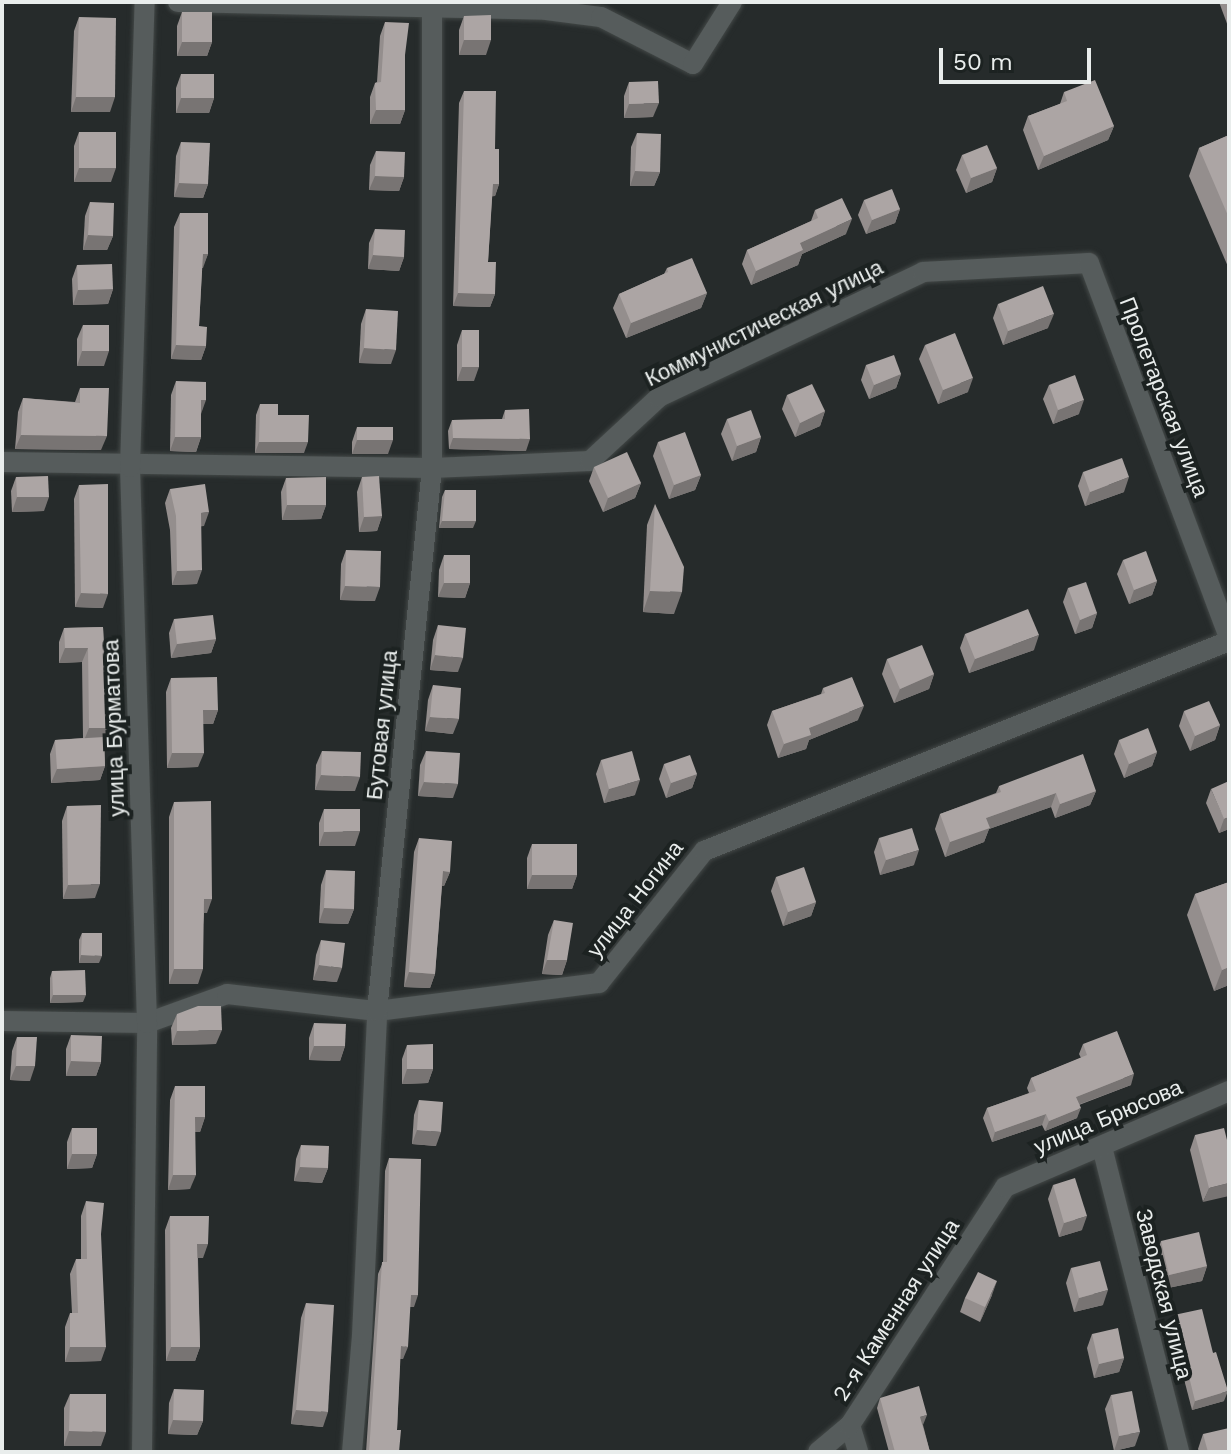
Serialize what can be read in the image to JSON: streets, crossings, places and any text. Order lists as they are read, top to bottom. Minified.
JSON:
{"streets":{"street":["Коммунистическая улица","Пролетарская улица","Бутовая улица","улица Бурматова","улица Ногина","улица Брюсова","Заводская улица","2-я Каменная улица"]},"crossings":[["Коммунистическая улица","Пролетарская улица"],["Коммунистическая улица","Бутовая улица"],["Коммунистическая улица","улица Бурматова"],["Пролетарская улица","улица Ногина"],["Бутовая улица","улица Ногина"],["улица Бурматова","улица Ногина"],["улица Брюсова","Заводская улица"],["улица Брюсова","2-я Каменная улица"]],"scale_bar":"50 m"}
